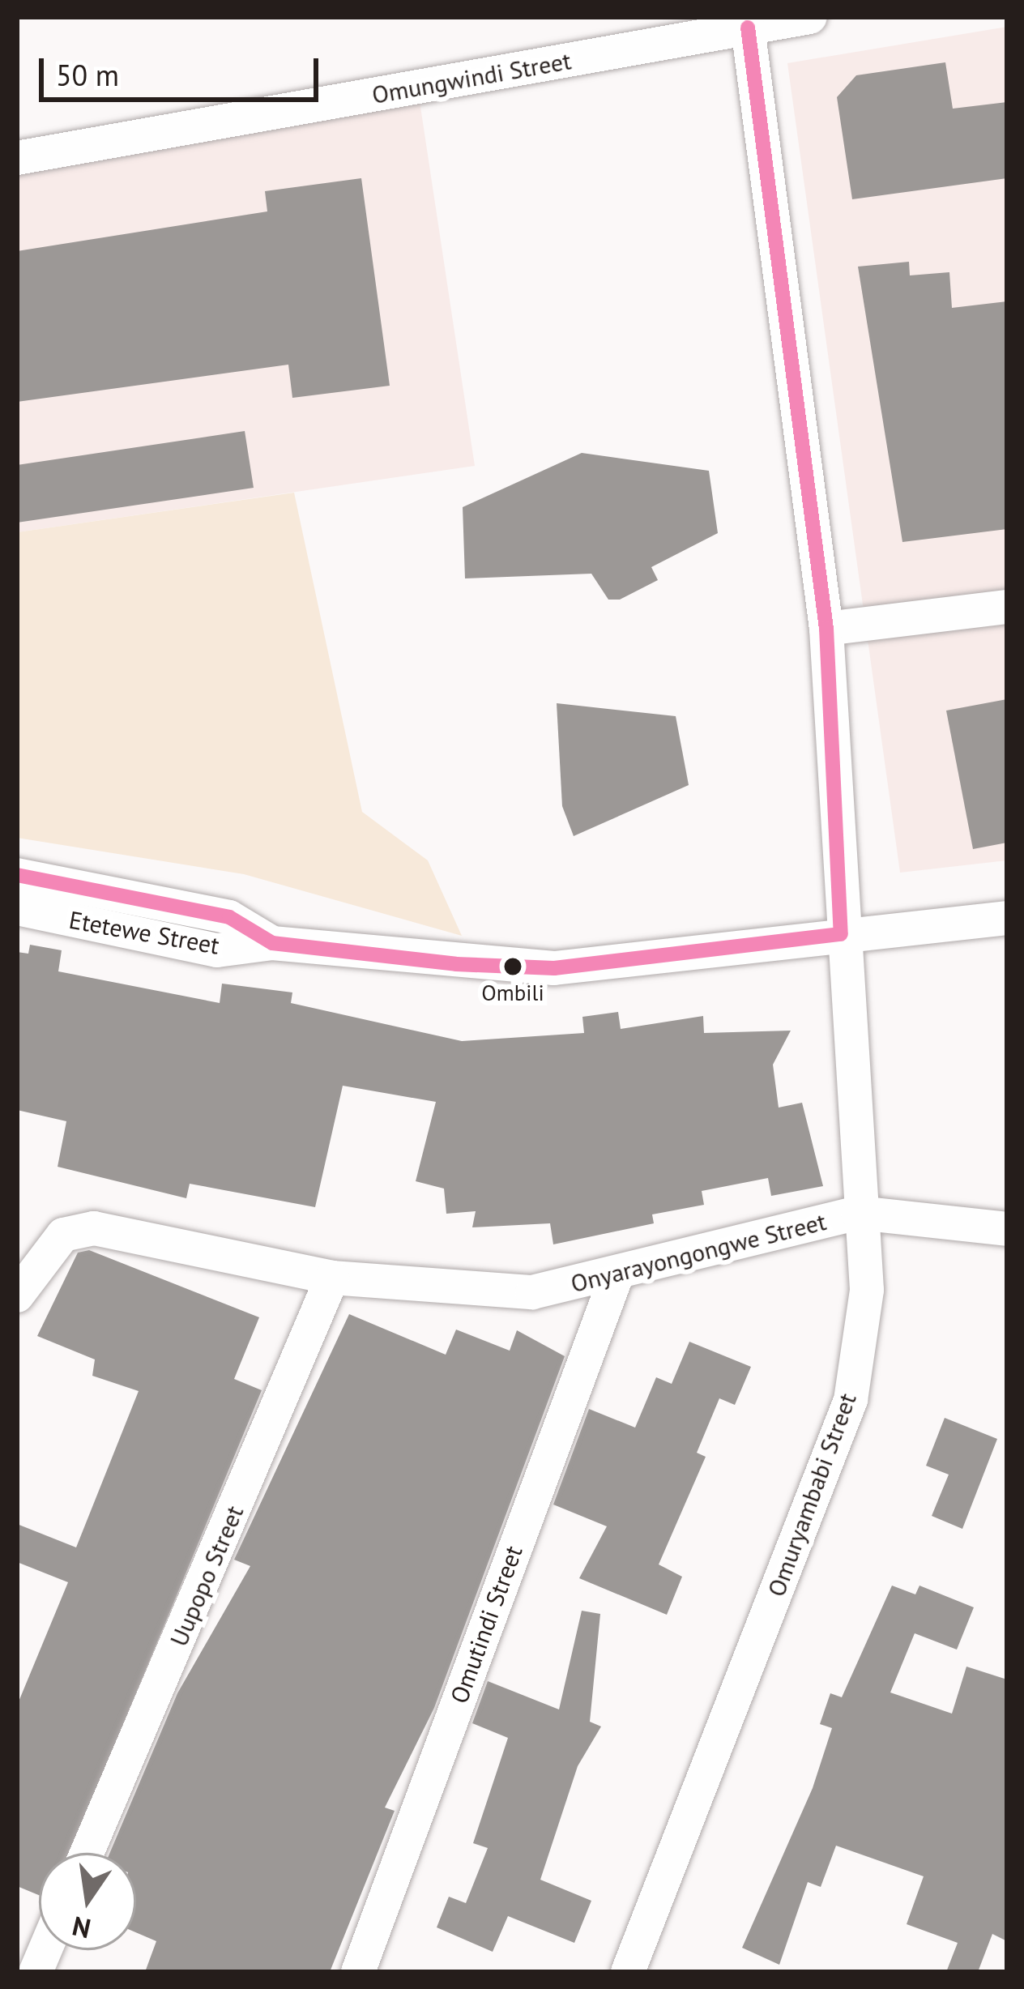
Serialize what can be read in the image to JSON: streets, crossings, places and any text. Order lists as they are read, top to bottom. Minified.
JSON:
{"streets":{"street":["Omungwindi Street","Etetewe Street","Onyarayongongwe Street","Omuryambabi Street","Uupopo Street","Omutindi Street"]},"crossings":[["Omungwindi Street","Omuryambabi Street"],["Etetewe Street","Omuryambabi Street"],["Onyarayongongwe Street","Omuryambabi Street"],["Onyarayongongwe Street","Uupopo Street"],["Onyarayongongwe Street","Omutindi Street"]],"places":["Ombili"],"scale_bar":"50 m","north":"bottom"}
